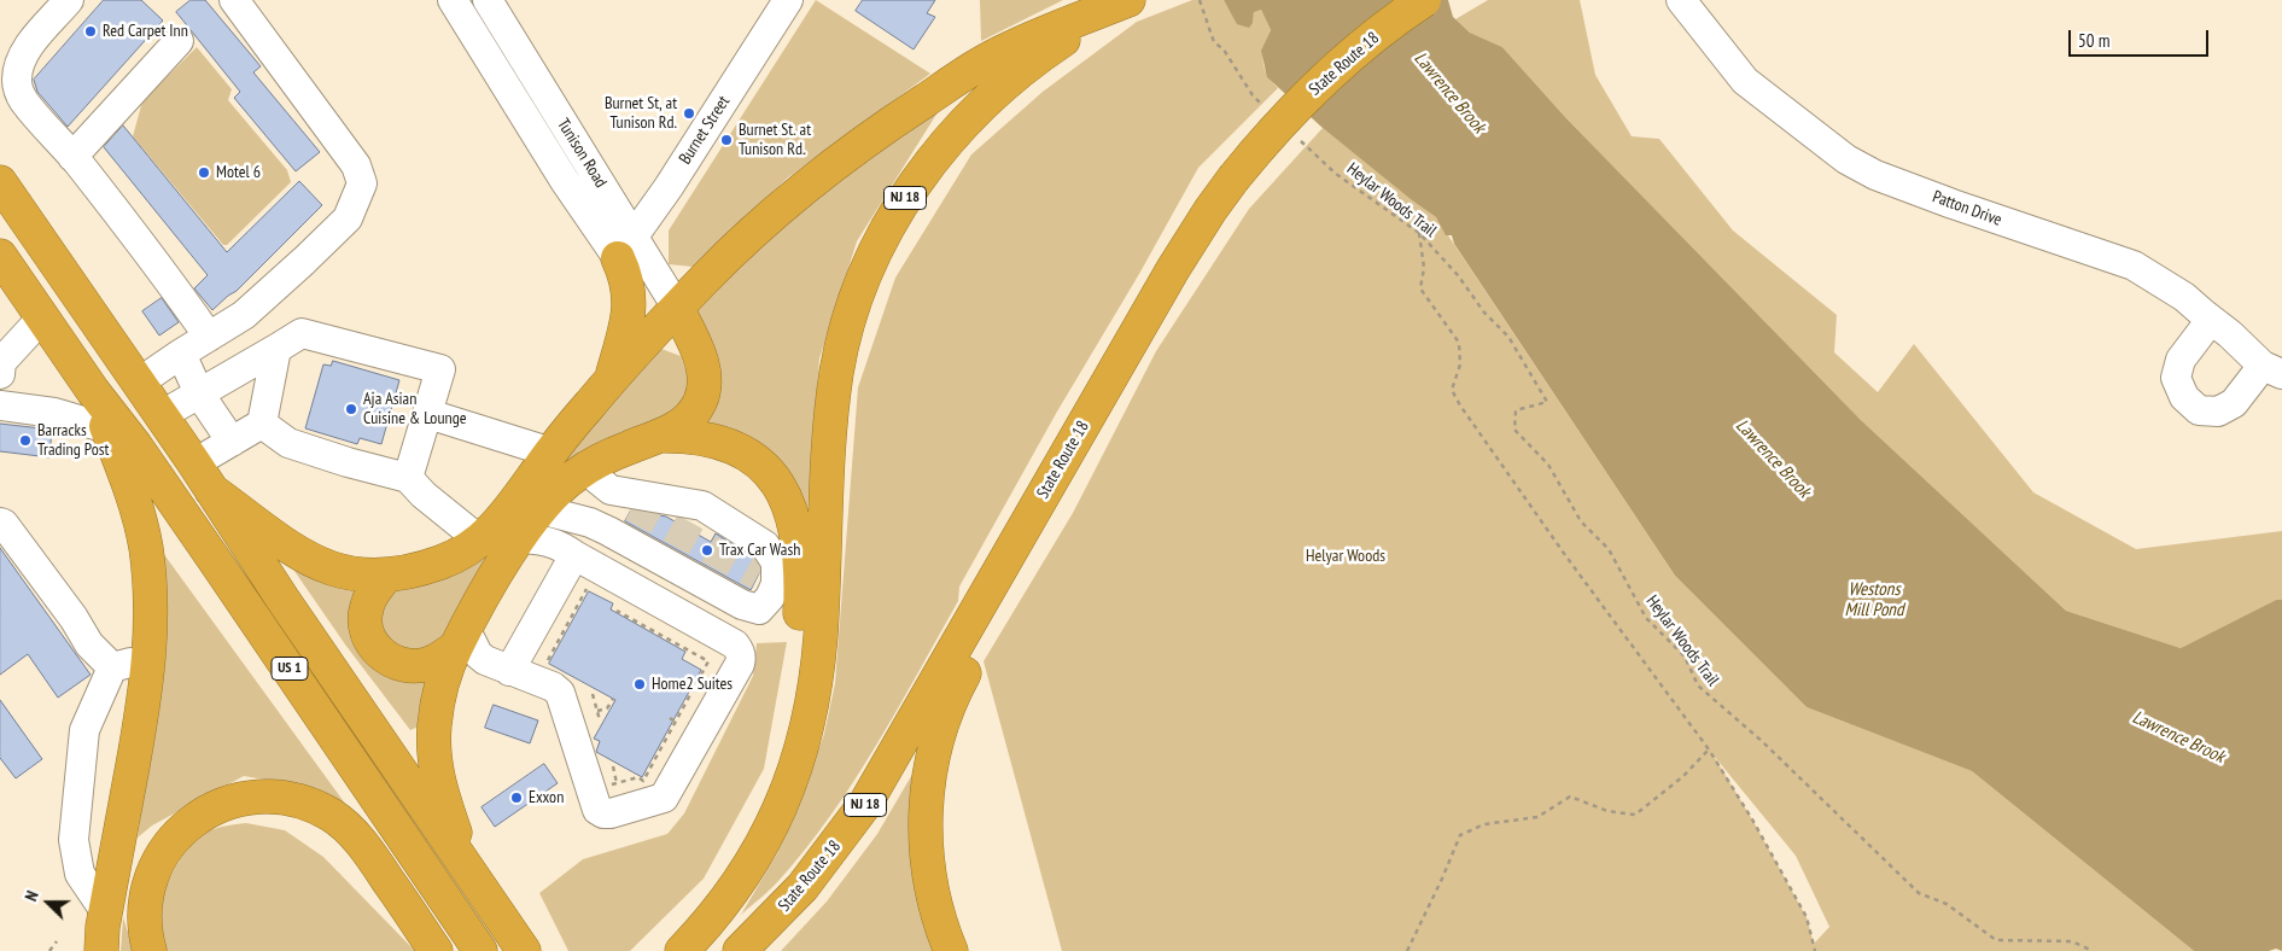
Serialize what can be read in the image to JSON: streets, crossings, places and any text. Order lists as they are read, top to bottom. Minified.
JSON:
{"streets":{"highway":["State Route 18","NJ 18","US 1"],"street":["Burnet Street","Tunison Road","Patton Drive"],"path":["Heylar Woods Trail"]},"crossings":[["Burnet Street","Tunison Road"]],"water":["Lawrence Brook","Westons Mill Pond"],"parks":["Helyar Woods"],"places":["Red Carpet Inn","Burnet St, at Tunison Rd.","Burnet St. at Tunison Rd.","Motel 6","Aja Asian Cuisine & Lounge","Barracks Trading Post","Trax Car Wash","Home2 Suites","Exxon"],"scale_bar":"50 m","north":"left"}
